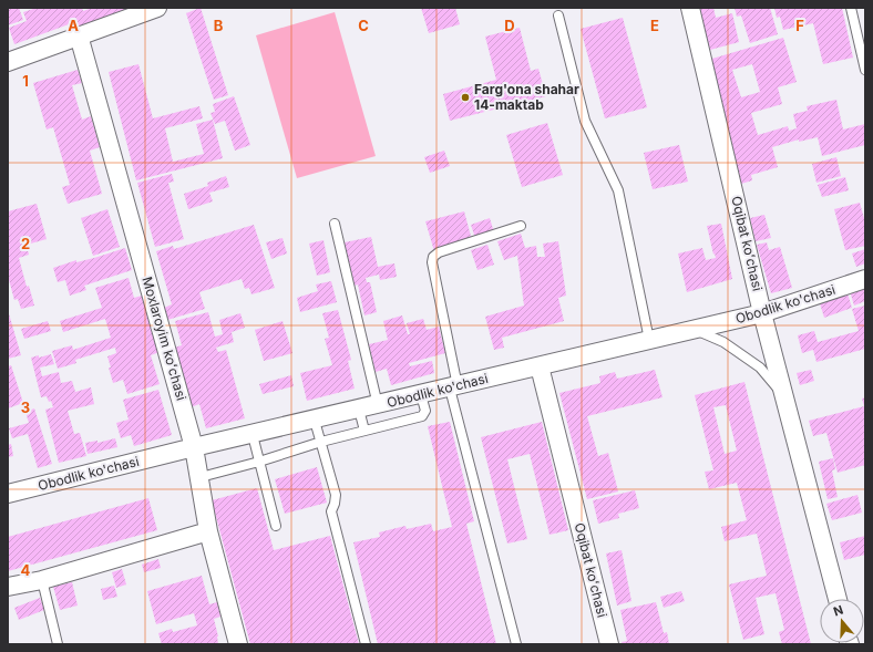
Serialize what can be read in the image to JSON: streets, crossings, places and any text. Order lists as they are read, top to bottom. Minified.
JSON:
{"streets":{"street":["Oqibat koʻchasi","Obodlik ko'chasi","Moxlaroyim koʻchasi"]},"crossings":[["Oqibat koʻchasi","Obodlik ko'chasi"],["Obodlik ko'chasi","Moxlaroyim koʻchasi"]],"places":["Farg'ona shahar 14-maktab"],"north":"top","grid":{"columns":["A","B","C","D","E","F"],"rows":["1","2","3","4"]}}
